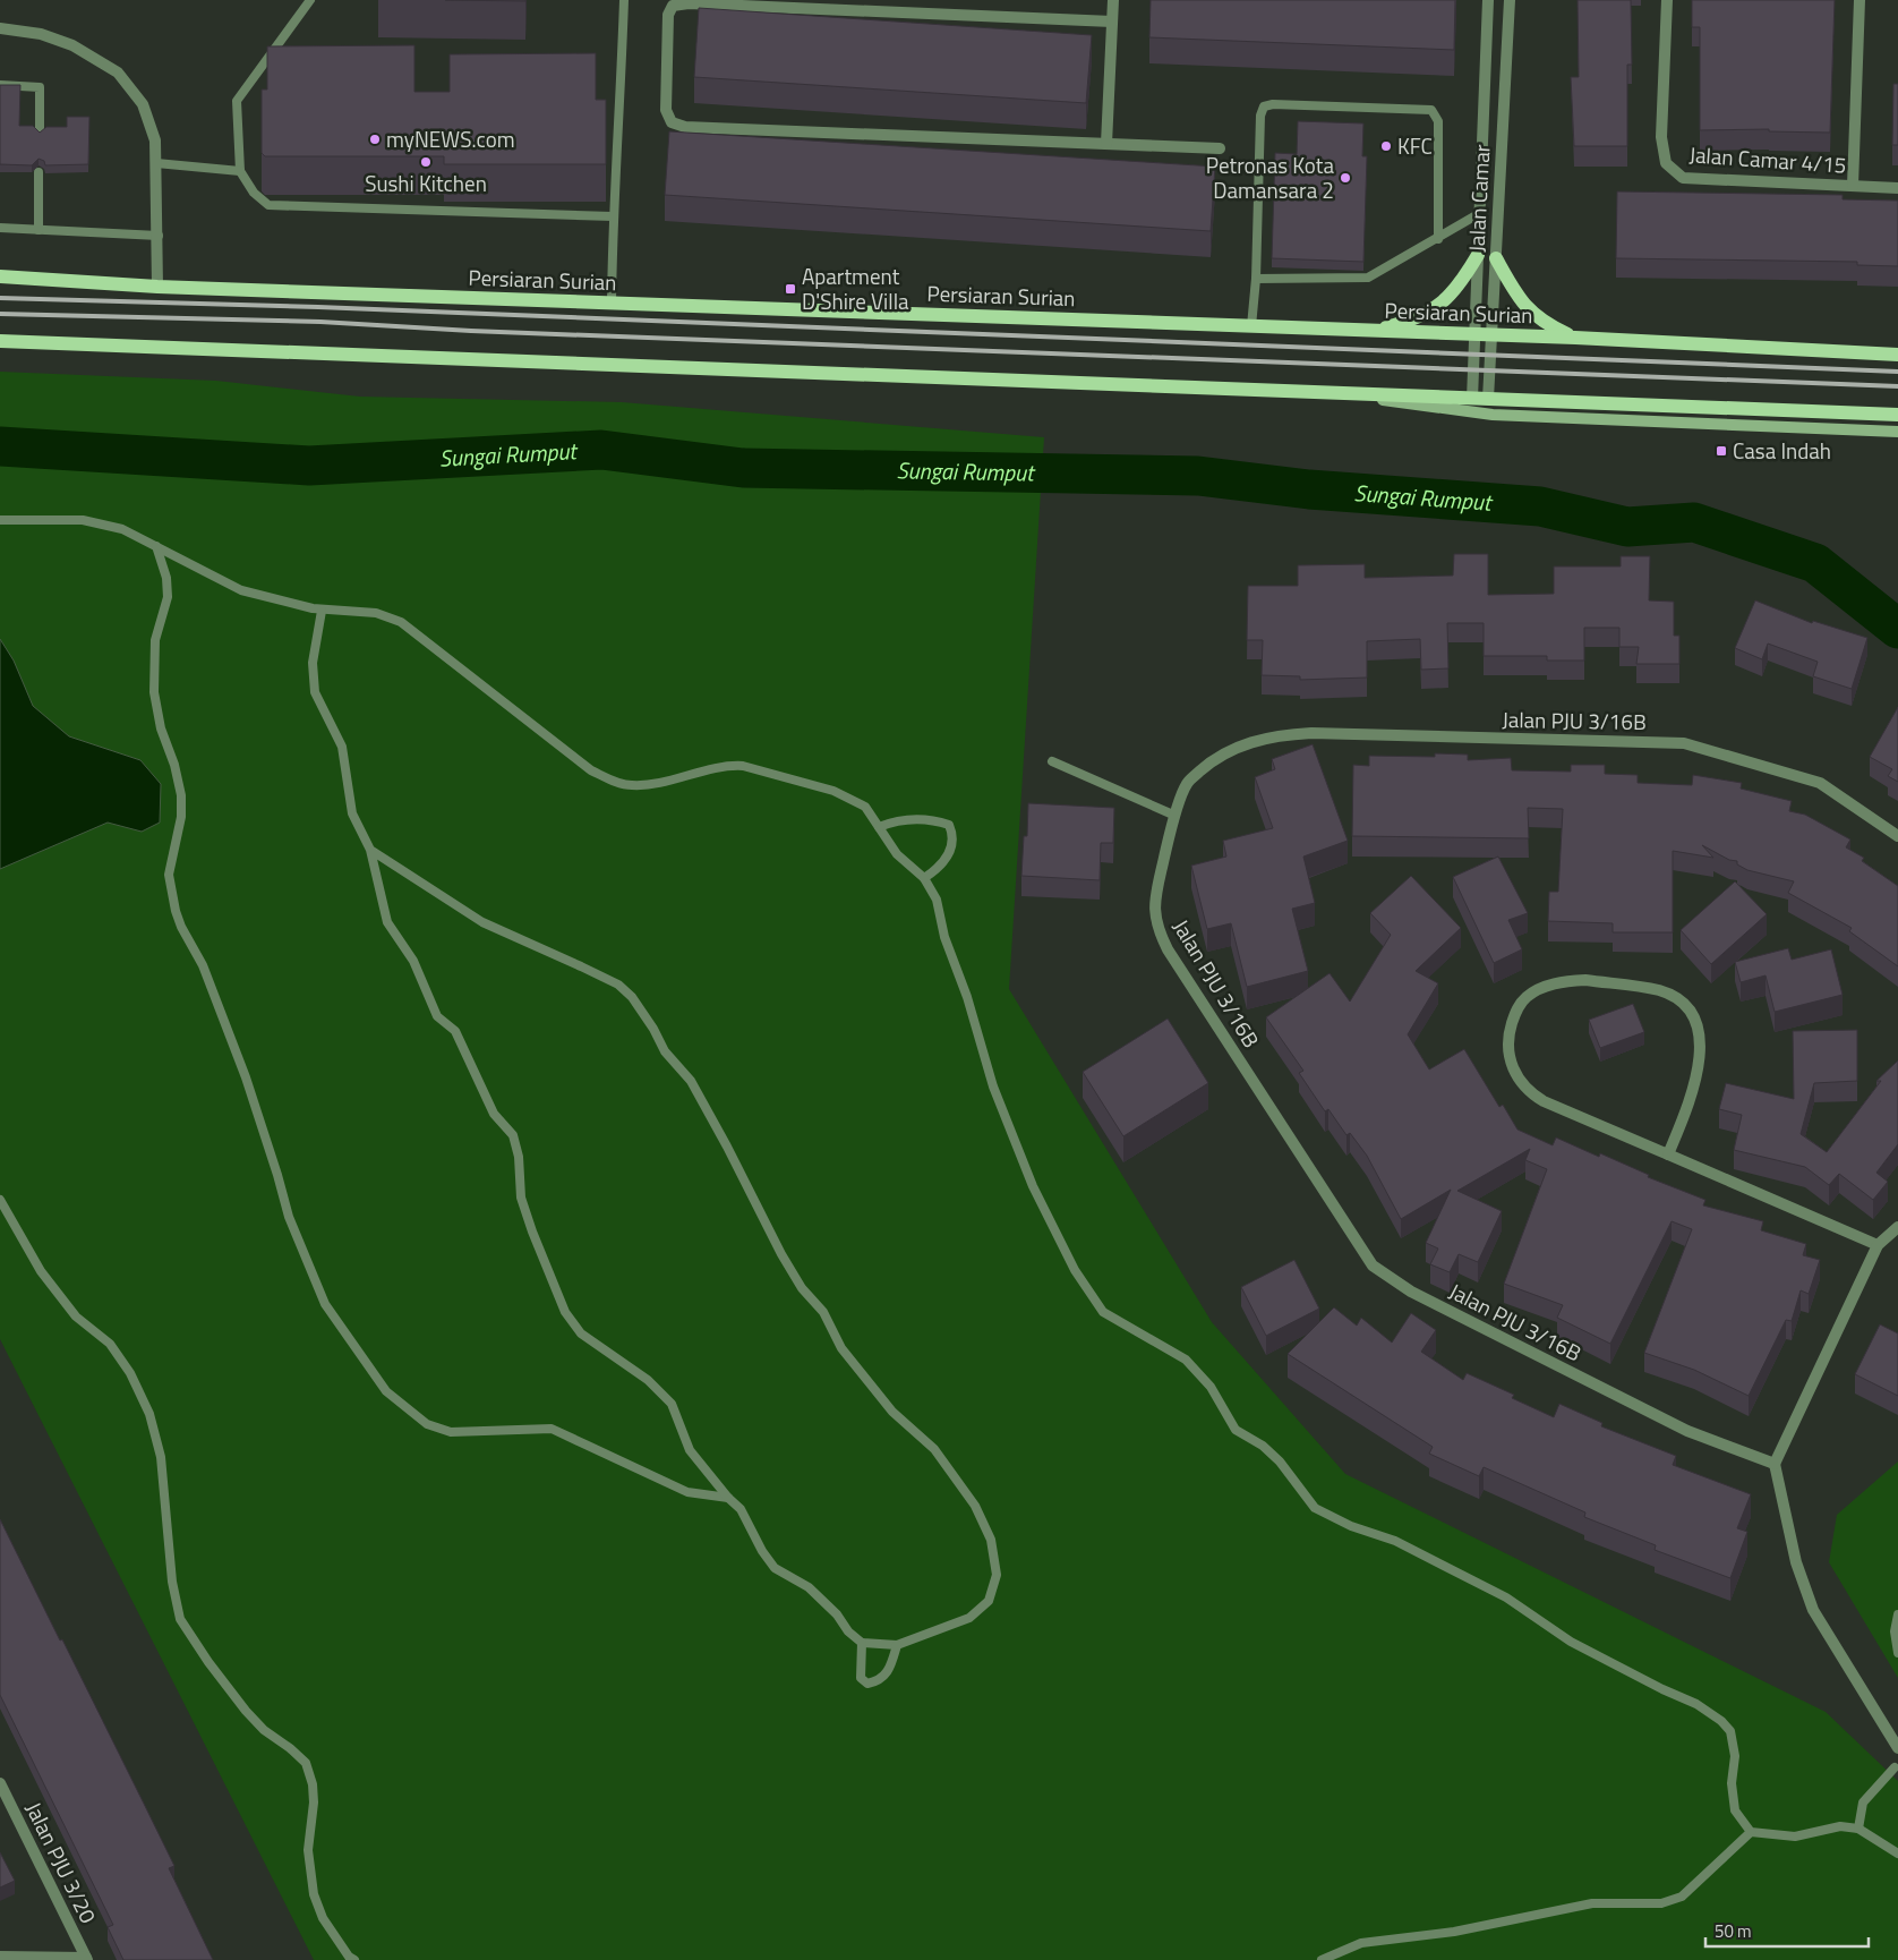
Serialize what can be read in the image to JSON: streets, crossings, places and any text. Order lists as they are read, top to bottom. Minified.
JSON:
{"streets":{"main road":["Persiaran Surian"],"street":["Jalan Camar 4/15","Jalan Camar","Jalan PJU 3/16B","Jalan PJU 3/20"]},"crossings":[["Jalan Camar","Persiaran Surian"]],"water":["Sungai Rumput"],"places":{"other":["myNEWS.com","KFC","Sushi Kitchen","Petronas Kota Damansara 2"],"transit":["Apartment D'Shire Villa","Casa Indah"]},"scale_bar":"50 m"}
